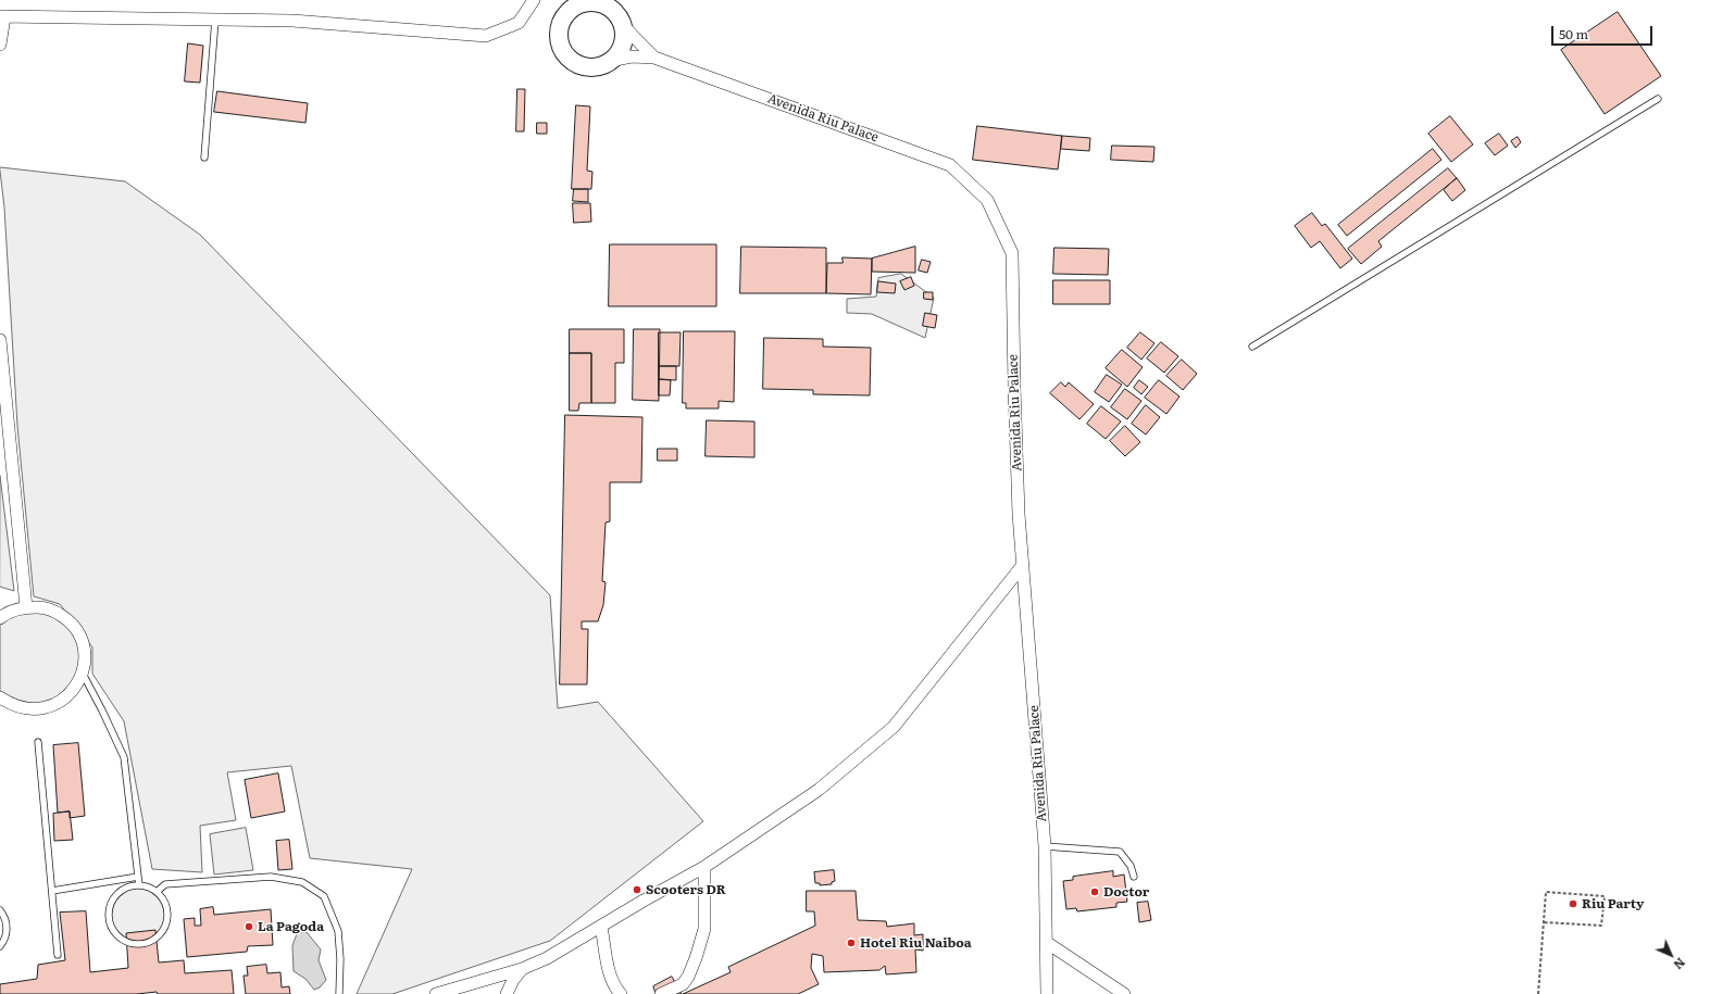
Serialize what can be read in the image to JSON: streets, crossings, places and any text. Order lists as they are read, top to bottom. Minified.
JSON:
{"streets":{"street":["Avenida Riu Palace"]},"places":["Scooters DR","Doctor","Riu Party","La Pagoda","Hotel Riu Naiboa"],"scale_bar":"50 m","north":"bottom right"}
